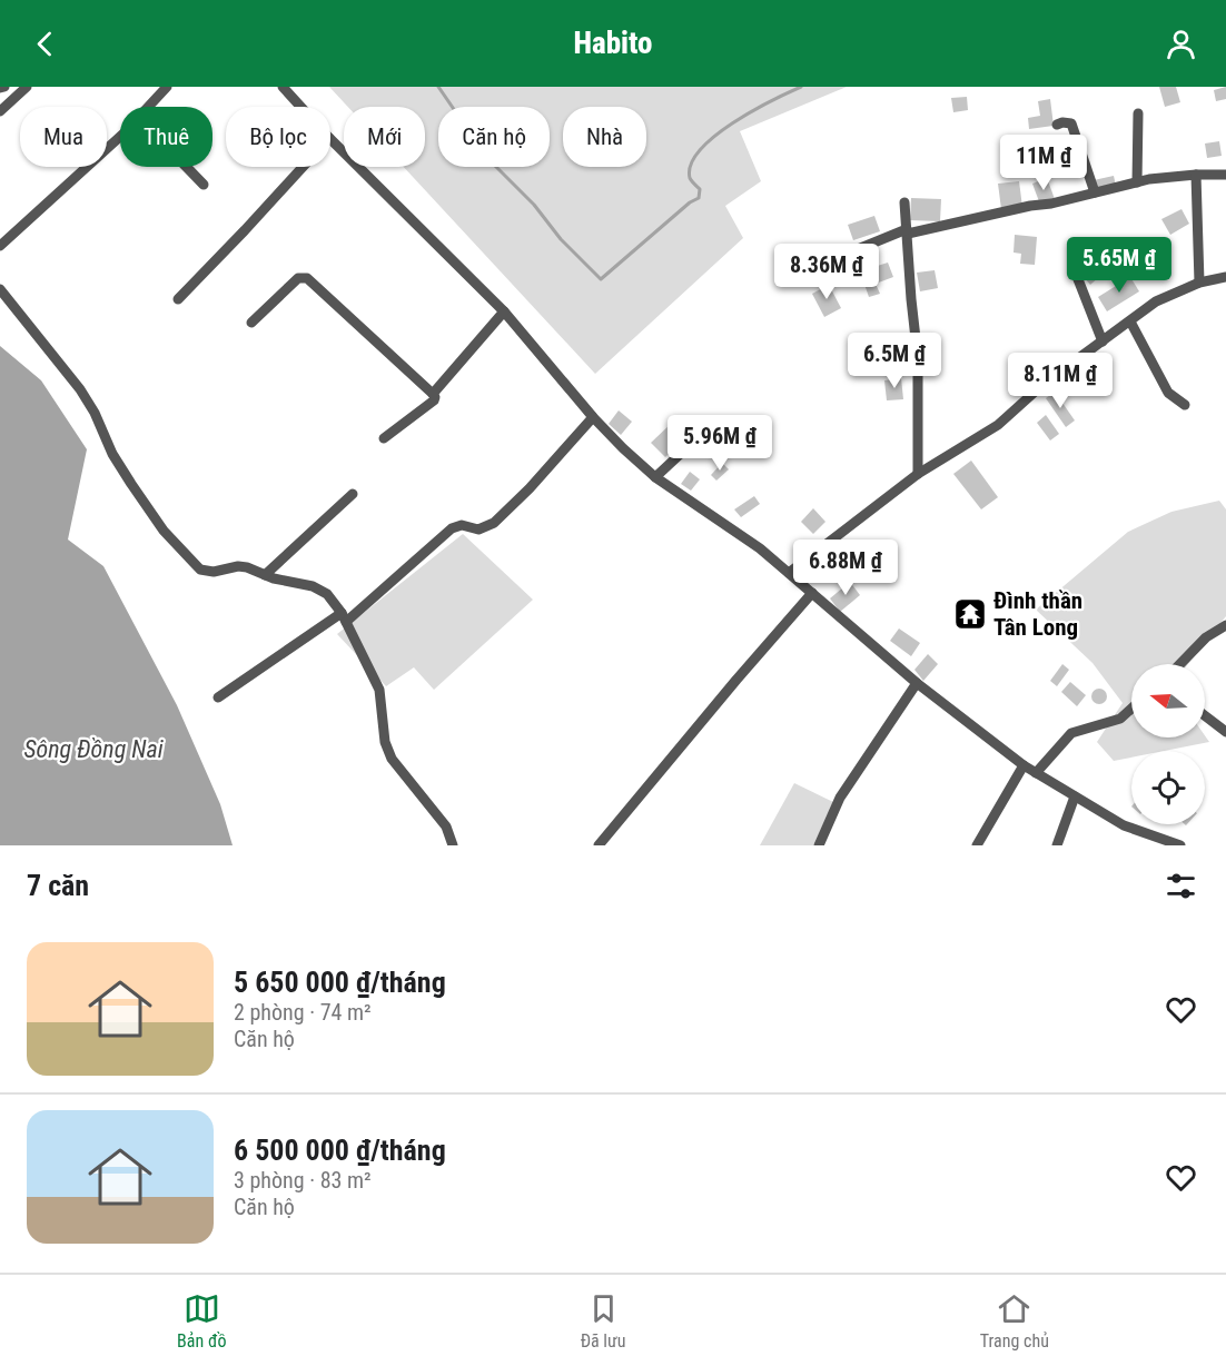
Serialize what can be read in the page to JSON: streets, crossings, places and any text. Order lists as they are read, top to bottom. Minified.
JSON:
{"water":["Sông Đồng Nai"],"places":{"temple":["Đình thần Tân Long"]},"north":"left","page":{"header":"Habito","chip":["Mua","Thuê","Bộ lọc","Mới","Căn hộ","Nhà"],"price":["11M ₫","5.65M ₫","8.36M ₫","6.5M ₫","8.11M ₫","5.96M ₫","6.88M ₫"],"heading":"7 căn","list":[{"name":"5 650 000 ₫/tháng","note":"2 phòng · 74 m² · Căn hộ"},{"name":"6 500 000 ₫/tháng","note":"3 phòng · 83 m² · Căn hộ"}],"tabs":["Bản đồ","Đã lưu","Trang chủ"]}}
